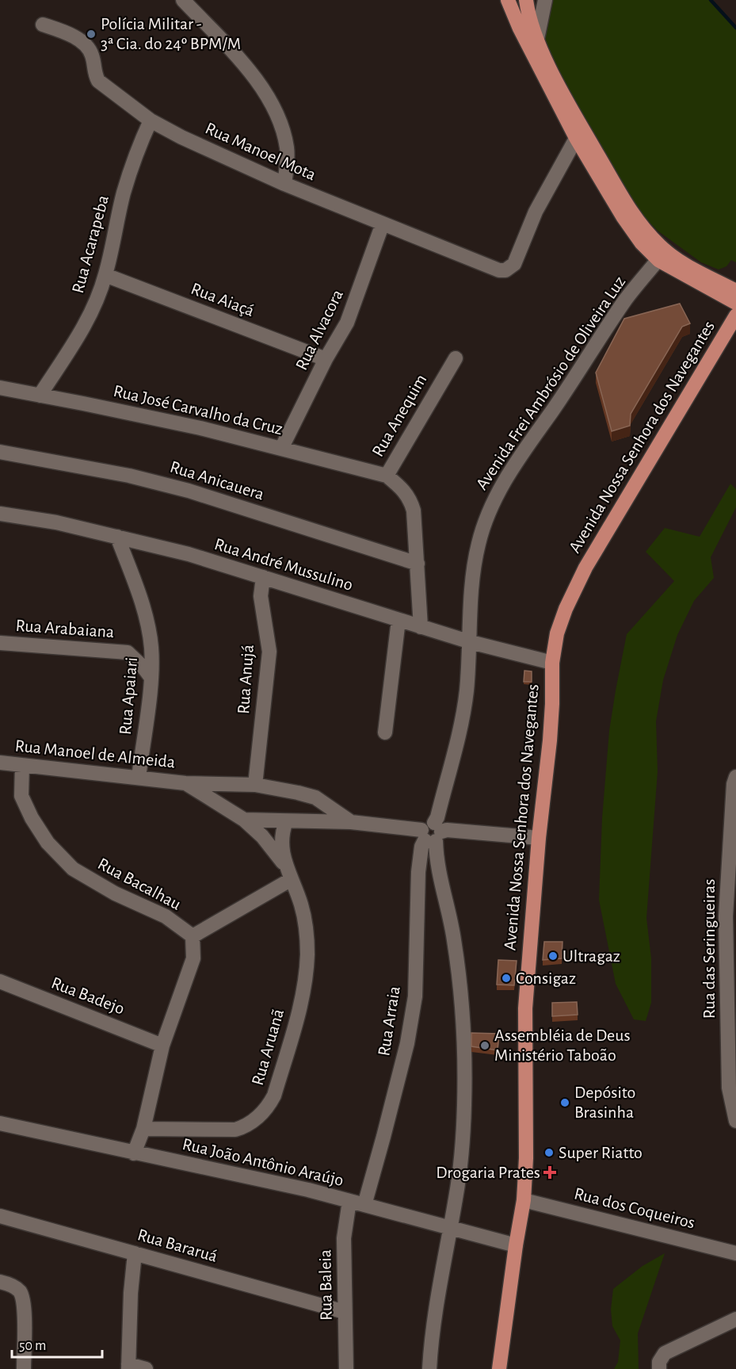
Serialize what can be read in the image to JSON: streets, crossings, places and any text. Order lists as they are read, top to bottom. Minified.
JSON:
{"streets":{"main road":["Avenida Nossa Senhora dos Navegantes"],"street":["Rua Manoel Mota","Rua Acarapeba","Rua Aiaçá","Rua Alvacora","Avenida Frei Ambrósio de Oliveira Luz","Rua José Carvalho da Cruz","Rua Anequim","Rua Anicauera","Rua André Mussulino","Rua Arabaiana","Rua Anujá","Rua Apaiari","Rua Manoel de Almeida","Rua Bacalhau","Rua das Seringueiras","Rua Badejo","Rua Arraia","Rua Aruanã","Rua João Antônio Araújo","Rua dos Coqueiros","Rua Bararuá","Rua Baleia"]},"crossings":[["Rua Manoel Mota","Rua Acarapeba"],["Rua Manoel Mota","Rua Alvacora"],["Rua Acarapeba","Rua Aiaçá"],["Rua Acarapeba","Rua José Carvalho da Cruz"],["Rua Aiaçá","Rua Alvacora"],["Rua Alvacora","Rua José Carvalho da Cruz"],["Avenida Frei Ambrósio de Oliveira Luz","Rua André Mussulino"],["Avenida Frei Ambrósio de Oliveira Luz","Rua Manoel de Almeida"],["Avenida Frei Ambrósio de Oliveira Luz","Rua Arraia"],["Avenida Frei Ambrósio de Oliveira Luz","Rua João Antônio Araújo"],["Rua José Carvalho da Cruz","Rua Anequim"],["Rua Anequim","Rua Anicauera"],["Rua Anequim","Rua André Mussulino"],["Avenida Nossa Senhora dos Navegantes","Rua André Mussulino"],["Avenida Nossa Senhora dos Navegantes","Rua Manoel de Almeida"],["Avenida Nossa Senhora dos Navegantes","Rua João Antônio Araújo"],["Avenida Nossa Senhora dos Navegantes","Rua dos Coqueiros"],["Rua André Mussulino","Rua Anujá"],["Rua André Mussulino","Rua Apaiari"],["Rua Arabaiana","Rua Apaiari"],["Rua Anujá","Rua Manoel de Almeida"],["Rua Apaiari","Rua Manoel de Almeida"],["Rua Manoel de Almeida","Rua Bacalhau"],["Rua Manoel de Almeida","Rua Arraia"],["Rua Manoel de Almeida","Rua Aruanã"],["Rua Arraia","Rua João Antônio Araújo"],["Rua João Antônio Araújo","Rua Baleia"],["Rua Bararuá","Rua Baleia"]],"places":{"other":["Polícia Militar - 3ª Cia. do 24º BPM/M","Ultragaz","Consigaz","Assembléia de Deus Ministério Taboão","Depósito Brasinha","Super Riatto"],"health":["Drogaria Prates"]},"scale_bar":"50 m"}
